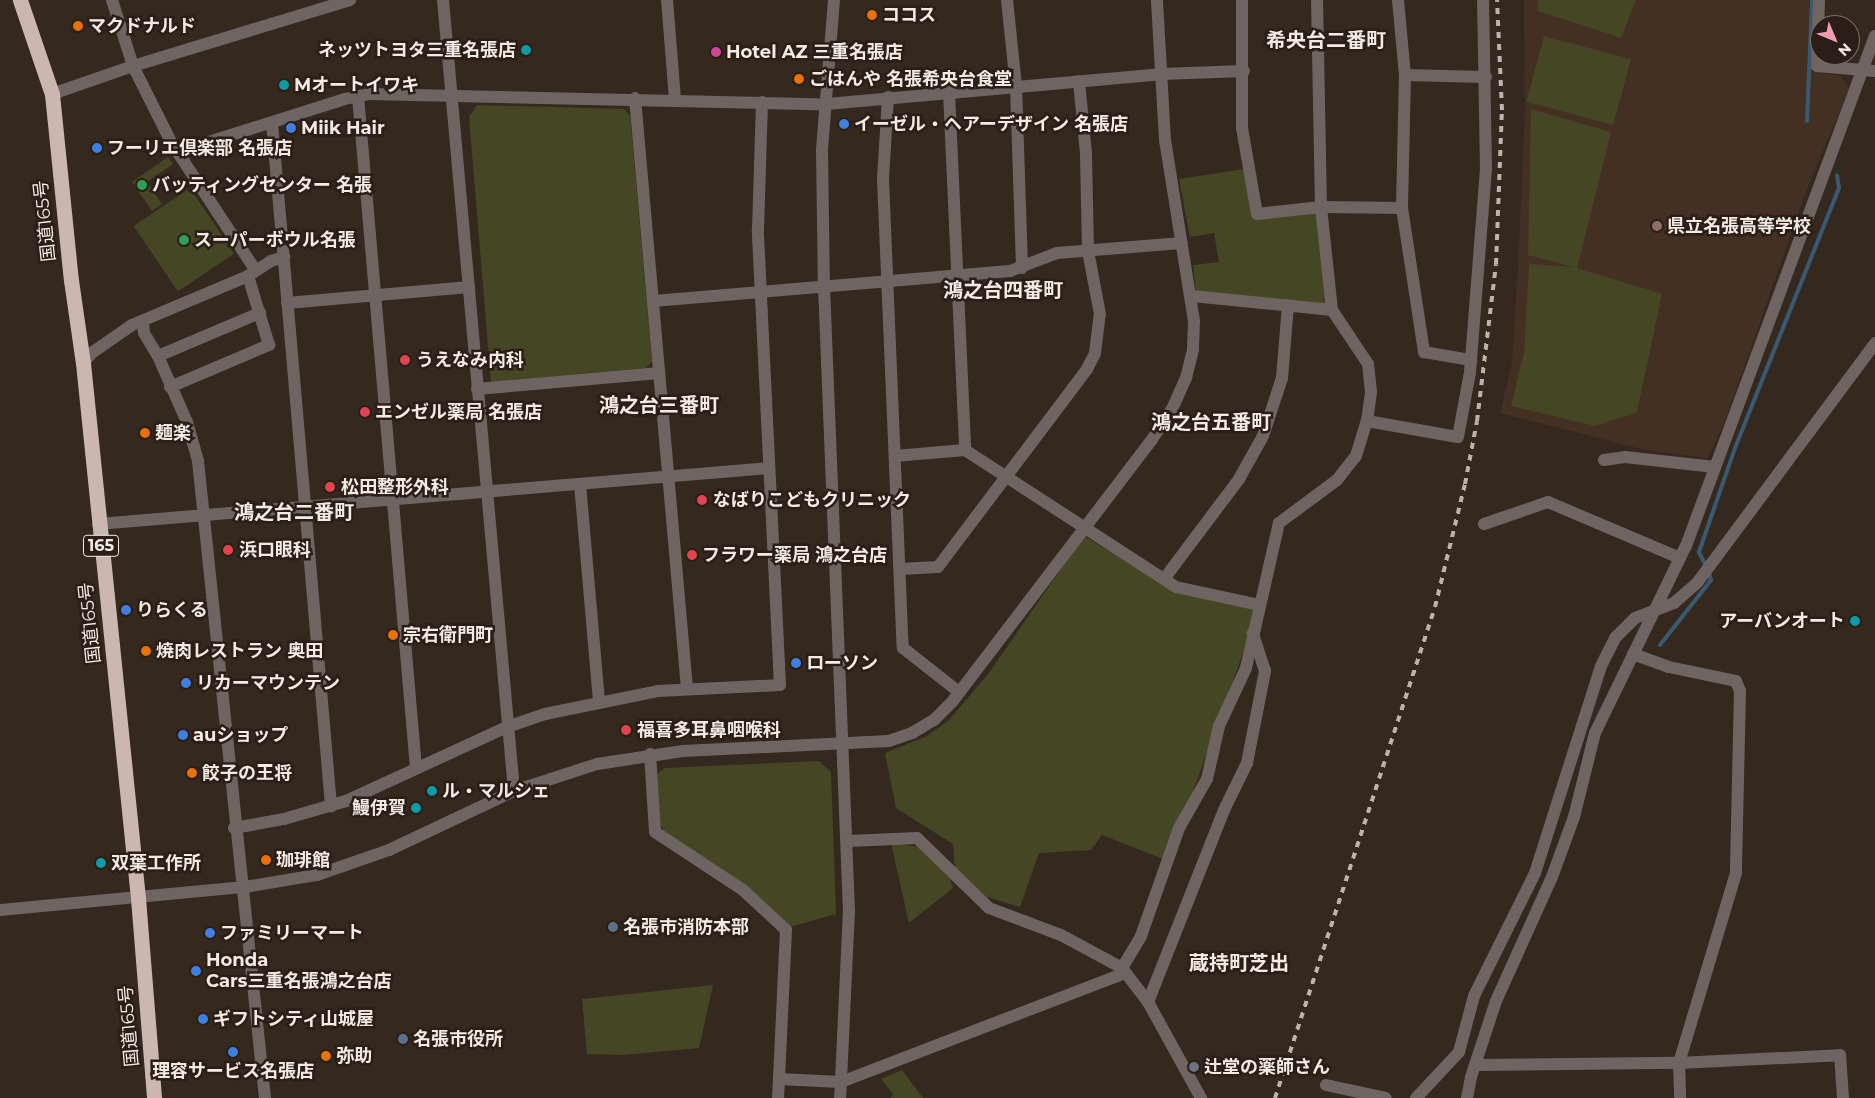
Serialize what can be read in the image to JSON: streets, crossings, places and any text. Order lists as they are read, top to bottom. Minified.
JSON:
{"streets":{"highway":["国道165号","165"]},"districts":["希央台二番町","鴻之台四番町","鴻之台三番町","鴻之台五番町","鴻之台二番町","蔵持町芝出"],"places":["ココス","マクドナルド","ネッツトヨタ三重名張店","Hotel AZ 三重名張店","ごはんや 名張希央台食堂","Mオートイワキ","イーゼル・ヘアーデザイン 名張店","Miik Hair","フーリエ倶楽部 名張店","バッティングセンター 名張","県立名張高等学校","スーパーボウル名張","うえなみ内科","エンゼル薬局 名張店","麺楽","松田整形外科","なばりこどもクリニック","浜口眼科","フラワー薬局 鴻之台店","りらくる","アーバンオート","宗右衛門町","焼肉レストラン 奥田","ローソン","リカーマウンテン","福喜多耳鼻咽喉科","auショップ","餃子の王将","ル・マルシェ","鰻伊賀","珈琲館","双葉工作所","名張市消防本部","ファミリーマート","Honda Cars三重名張鴻之台店","ギフトシティ山城屋","名張市役所","理容サービス名張店","弥助","辻堂の薬師さん"],"north":"bottom right"}
